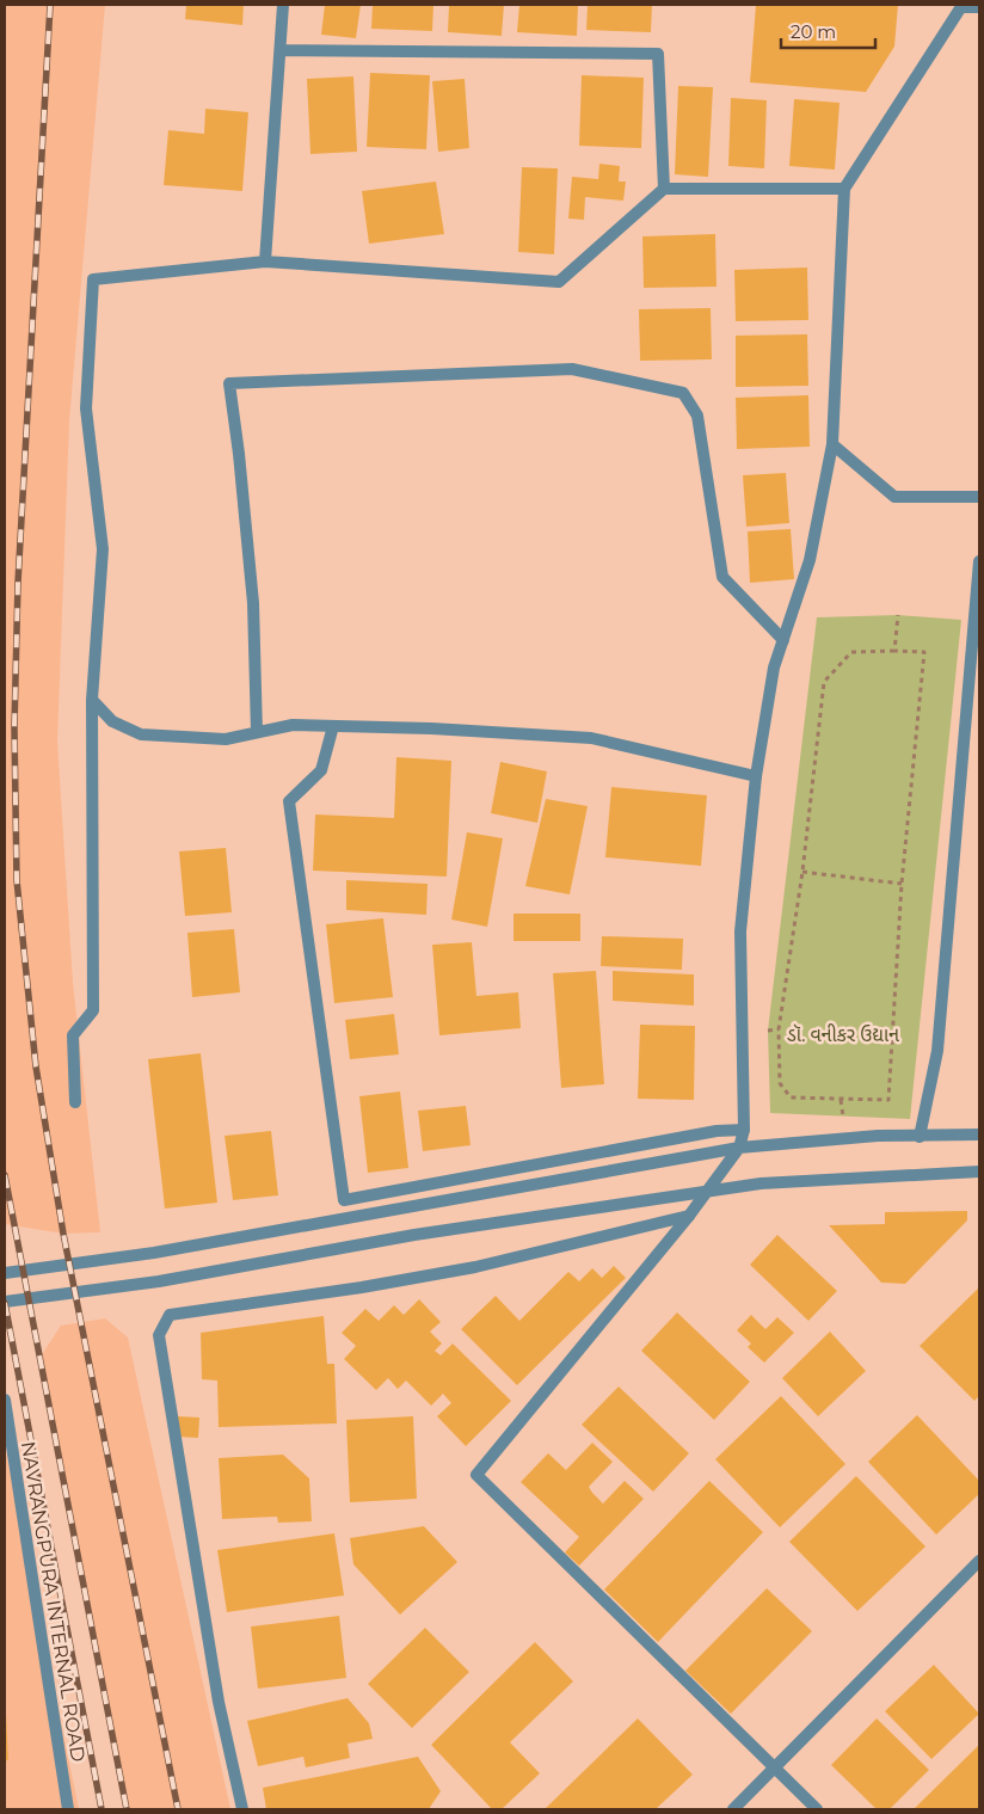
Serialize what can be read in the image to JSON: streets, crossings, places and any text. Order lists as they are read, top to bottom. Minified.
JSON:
{"streets":{"street":["NAVRANGPURA INTERNAL ROAD"]},"parks":["ડૉ. વનીકર ઉદ્યાન"],"scale_bar":"20 m"}
